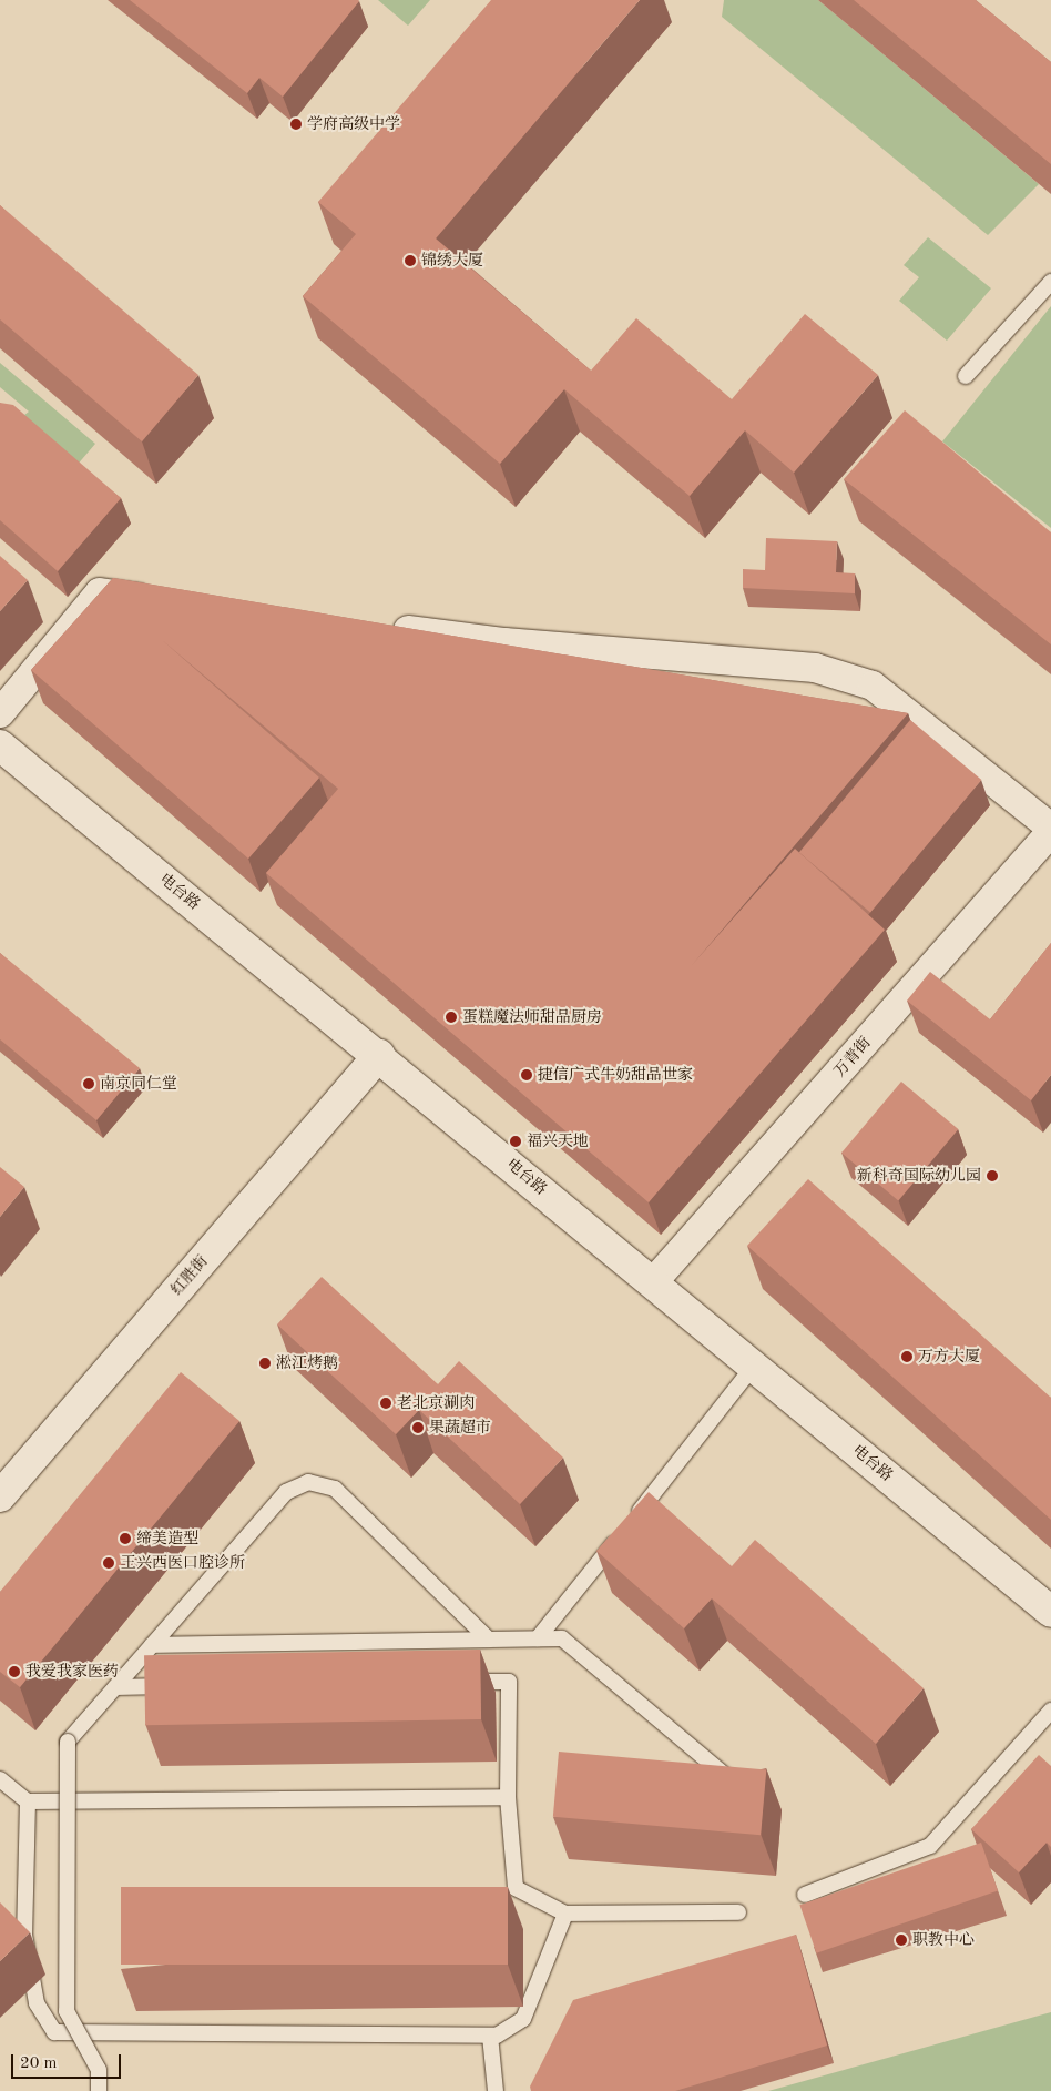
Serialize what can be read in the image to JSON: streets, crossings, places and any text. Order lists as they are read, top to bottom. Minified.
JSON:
{"streets":{"street":["电台路","万青街","红胜街"]},"crossings":[["电台路","万青街"],["电台路","红胜街"]],"places":["学府高级中学","锦绣大厦","蛋糕魔法师甜品厨房","捷信广式牛奶甜品世家","南京同仁堂","福兴天地","新科奇国际幼儿园","万方大厦","淞江烤鹅","老北京涮肉","果蔬超市","缔美造型","王兴西医口腔诊所","我爱我家医药","职教中心"],"scale_bar":"20 m"}
